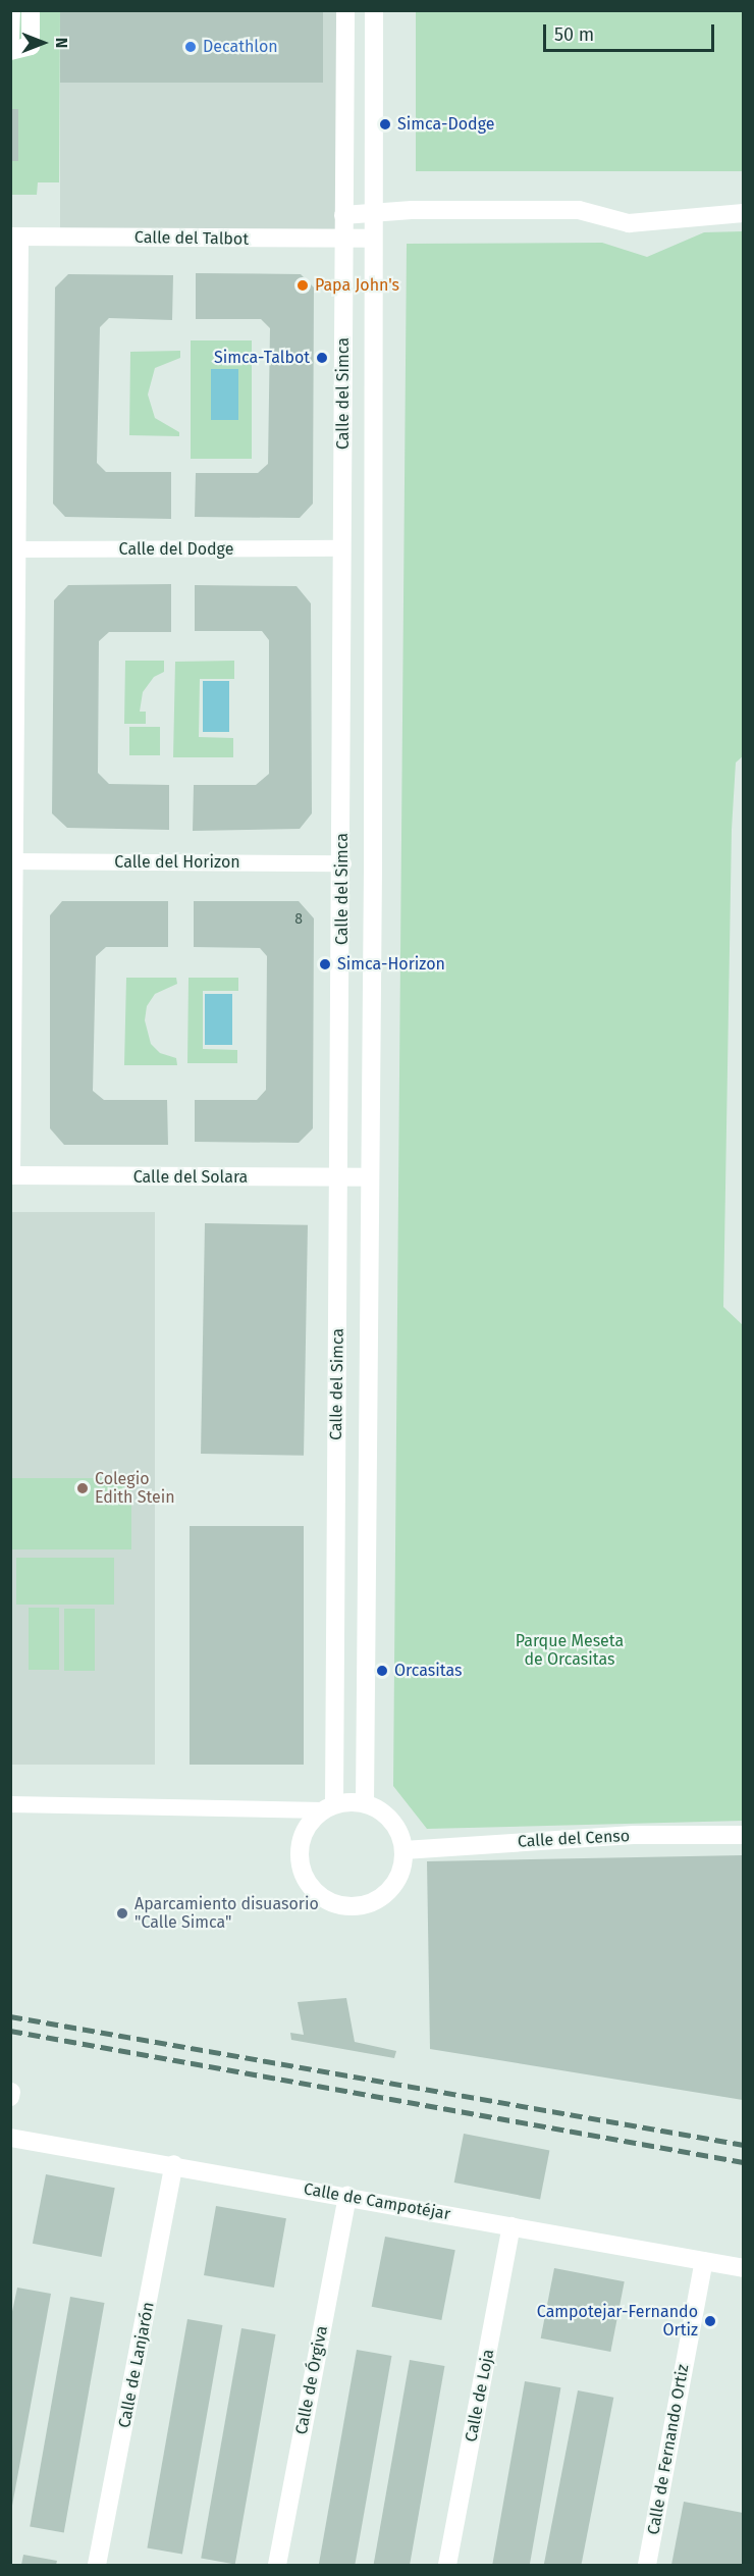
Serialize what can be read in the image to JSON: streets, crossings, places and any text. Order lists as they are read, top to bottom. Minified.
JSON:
{"streets":{"street":["Calle del Talbot","Calle del Simca","Calle del Dodge","Calle del Horizon","Calle del Solara","Calle del Censo","Calle de Campotéjar","Calle de Lanjarón","Calle de Órgiva","Calle de Loja","Calle de Fernando Ortiz"]},"crossings":[["Calle del Talbot","Calle del Simca"],["Calle del Simca","Calle del Dodge"],["Calle del Simca","Calle del Horizon"],["Calle del Simca","Calle del Solara"],["Calle del Simca","Calle del Censo"],["Calle de Campotéjar","Calle de Lanjarón"],["Calle de Campotéjar","Calle de Órgiva"],["Calle de Campotéjar","Calle de Loja"],["Calle de Campotéjar","Calle de Fernando Ortiz"]],"parks":["Parque Meseta de Orcasitas"],"places":["Decathlon","Simca-Dodge","Papa John's","Simca-Talbot","Simca-Horizon","Colegio Edith Stein","Orcasitas","Aparcamiento disuasorio \"Calle Simca\"","Campotejar-Fernando Ortiz"],"house_numbers":["8"],"scale_bar":"50 m","north":"right"}
